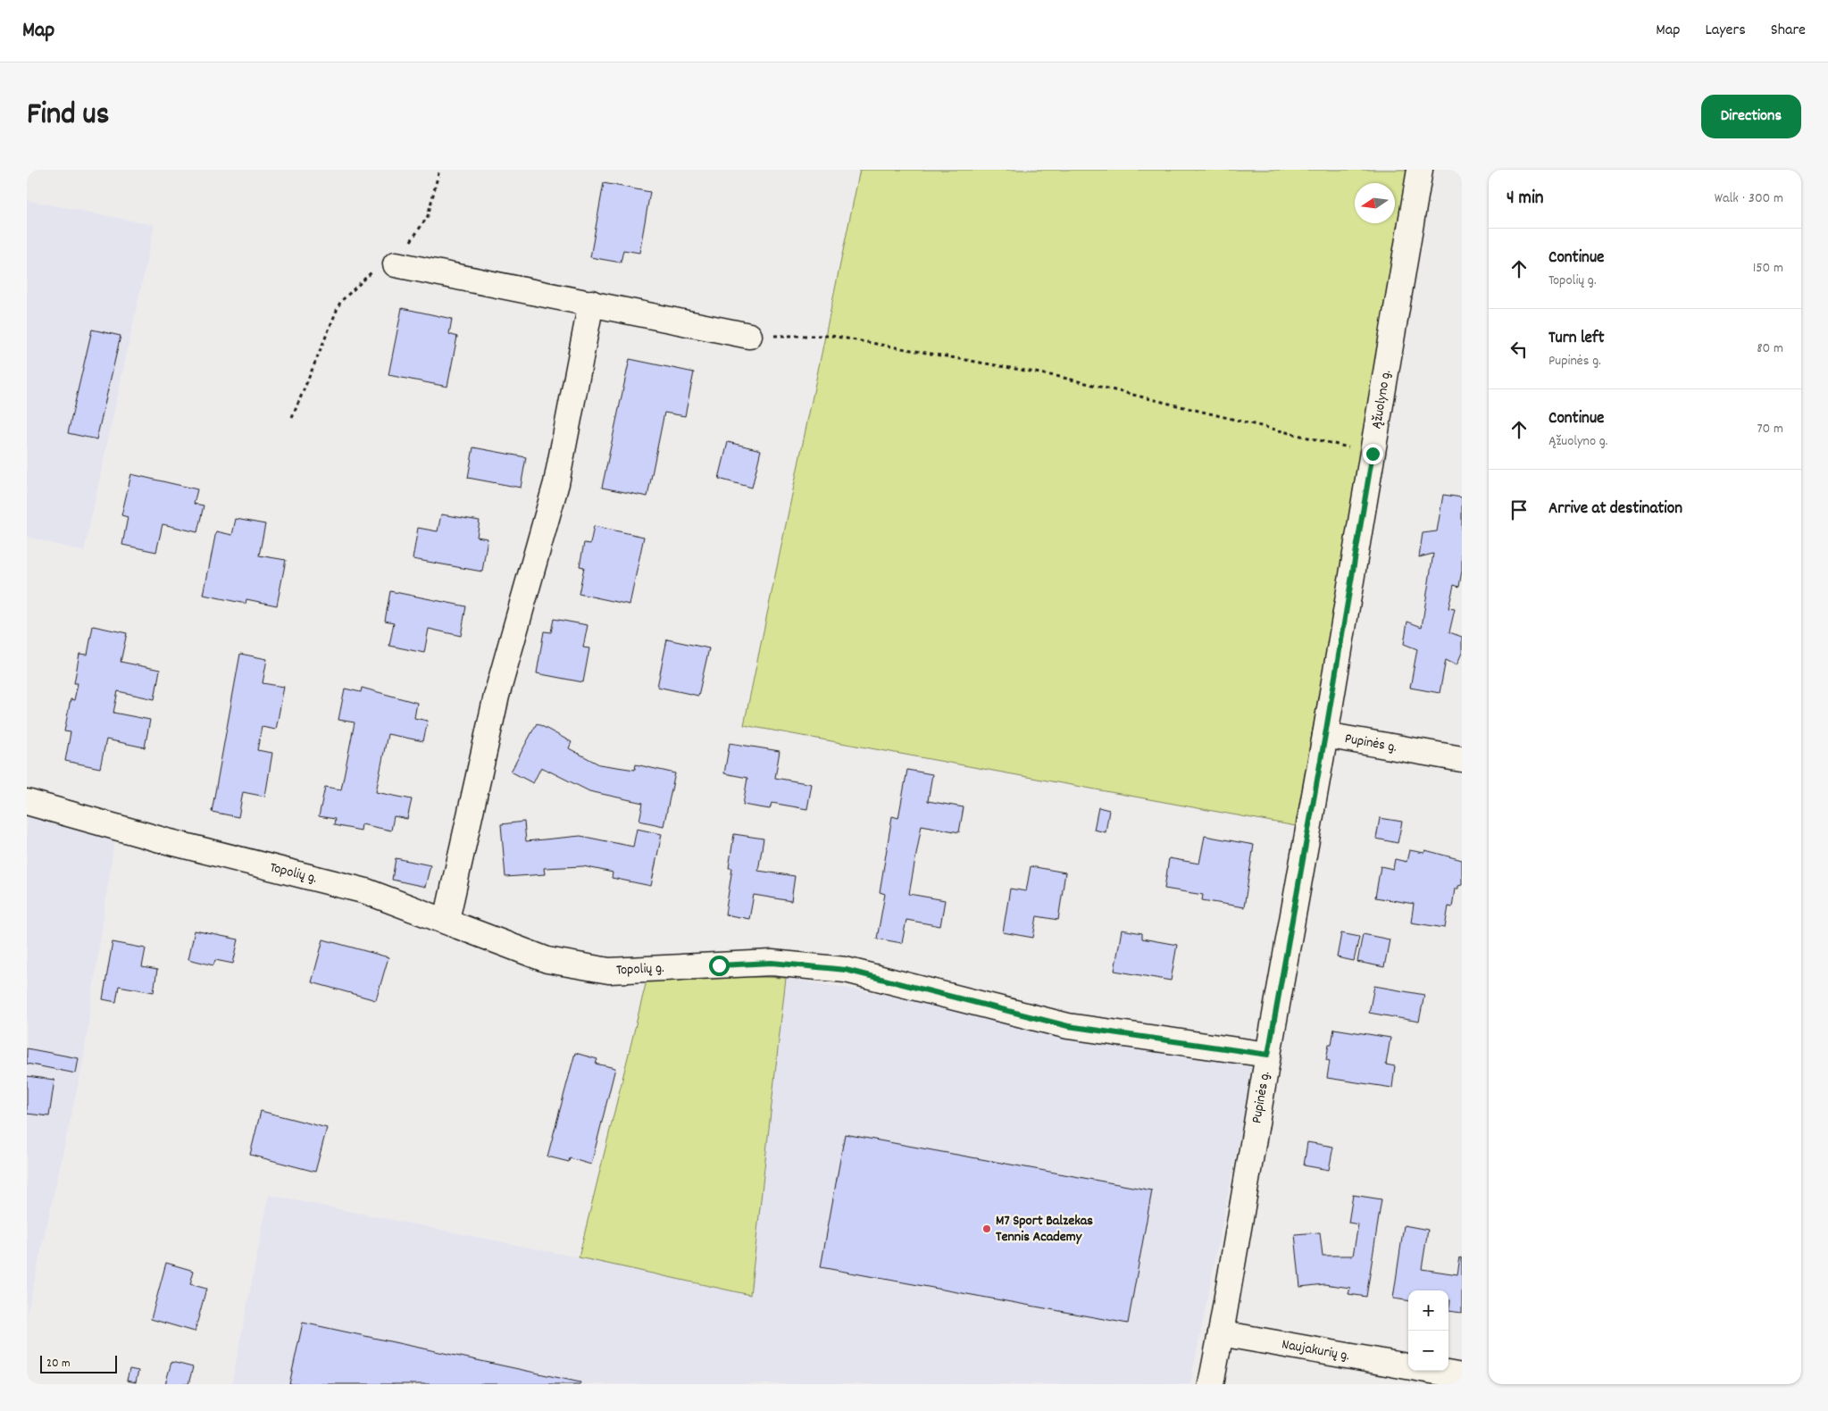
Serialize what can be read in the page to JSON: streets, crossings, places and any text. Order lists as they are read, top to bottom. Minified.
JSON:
{"streets":{"street":["Ąžuolyno g.","Pupinės g.","Topolių g.","Naujakurių g."]},"crossings":[["Ąžuolyno g.","Pupinės g."],["Pupinės g.","Topolių g."],["Pupinės g.","Naujakurių g."]],"places":["M7 Sport Balzekas Tennis Academy"],"scale_bar":"20 m","north":"left","page":{"header":"Map","nav":["Map","Layers","Share"],"title":"Find us","buttons":"Directions","heading":["4 min","Walk · 300 m"],"list":[["Continue","Topolių g.","150 m"],["Turn left","Pupinės g.","80 m"],["Continue","Ąžuolyno g.","70 m"],"Arrive at destination"],"map_buttons":["+","−"],"scale":"20 m"}}
